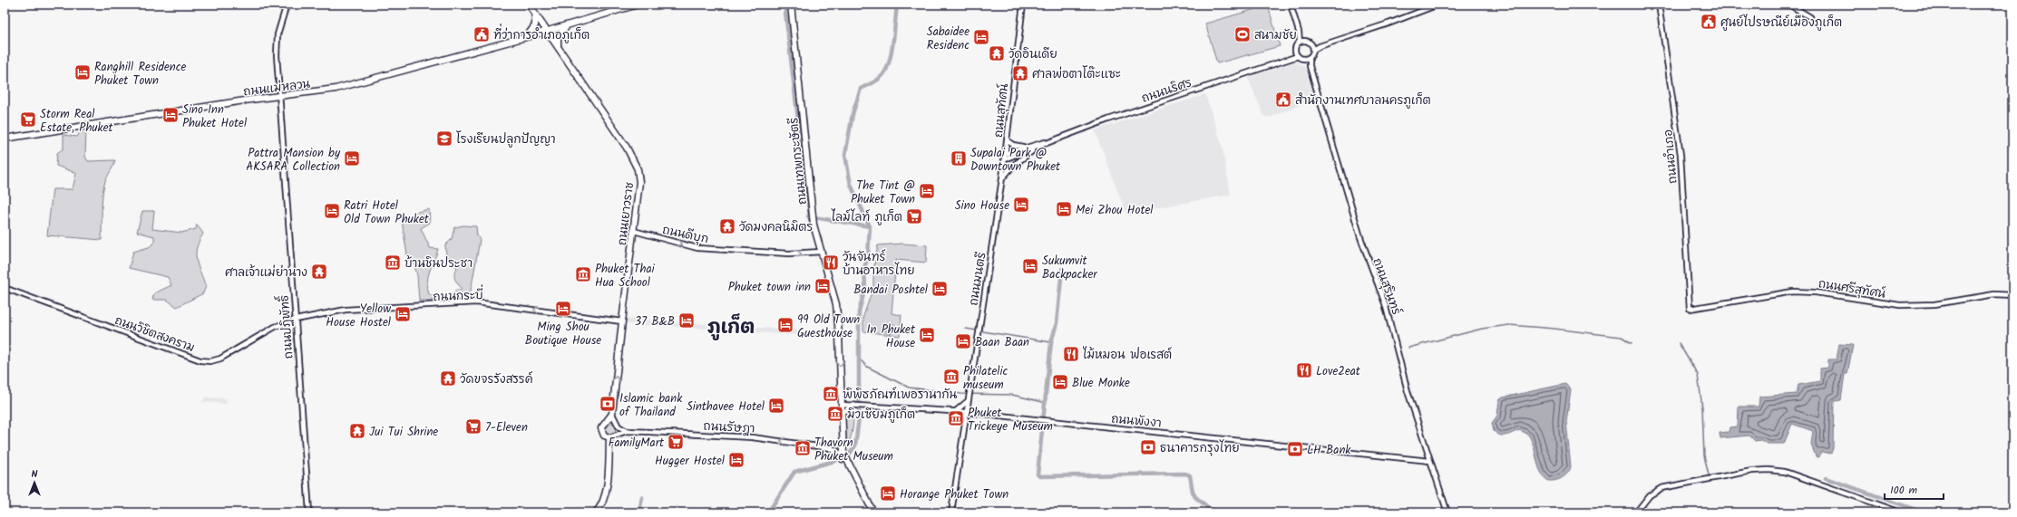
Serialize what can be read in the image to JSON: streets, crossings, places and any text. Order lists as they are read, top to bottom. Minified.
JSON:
{"streets":{"main road":["ถนนแม่หลวน","ถนนเทพกระษัตรี","ถนนเยาวราช","ถนนรัษฎา"],"street":["ถนนนริศร","ถนนสุทัศน์","ถนนอำเภอ","ถนนดีบุก","ถนนมนตรี","ถนนสุรินทร์","ถนนศรีสุทัศน์","ถนนกระบี่","ถนนปฏิพัทธิ์","ถนนวิชิตสงคราม","ถนนพังงา"]},"crossings":[["ถนนแม่หลวน","ถนนเยาวราช"],["ถนนแม่หลวน","ถนนปฏิพัทธิ์"],["ถนนนริศร","ถนนสุทัศน์"],["ถนนนริศร","ถนนมนตรี"],["ถนนนริศร","ถนนสุรินทร์"],["ถนนสุทัศน์","ถนนมนตรี"],["ถนนอำเภอ","ถนนศรีสุทัศน์"],["ถนนเทพกระษัตรี","ถนนดีบุก"],["ถนนเทพกระษัตรี","ถนนพังงา"],["ถนนเทพกระษัตรี","ถนนรัษฎา"],["ถนนเยาวราช","ถนนดีบุก"],["ถนนเยาวราช","ถนนกระบี่"],["ถนนมนตรี","ถนนพังงา"],["ถนนสุรินทร์","ถนนพังงา"],["ถนนกระบี่","ถนนปฏิพัทธิ์"],["ถนนกระบี่","ถนนวิชิตสงคราม"],["ถนนปฏิพัทธิ์","ถนนวิชิตสงคราม"]],"one_way":["ถนนดีบุก","ถนนกระบี่","ถนนรัษฎา"],"districts":["ภูเก็ต"],"places":{"public building":["ศูนย์ไปรษณีย์เมืองภูเก็ต","ที่ว่าการอำเภอภูเก็ต","สำนักงานเทศบาลนครภูเก็ต"],"sports":["สนามชัย"],"hotel":["Sabaidee Residenc","Ranghill Residence Phuket Town","Sino Inn Phuket Hotel","Pattra Mansion by AKSARA Collection","The Tint @ Phuket Town","Sino House","Mei Zhou Hotel","Ratri Hotel Old Town Phuket","Sukumvit Backpacker","Phuket town inn","Bandai Poshtel","Ming Shou Boutique House","Yellow House Hostel","37 B&B","99 Old Town Guesthouse","In Phuket House","Baan Baan","Blue Monke","Sinthavee Hotel","Hugger Hostel","Horange Phuket Town"],"temple":["วัดอินเดีย","ศาลพ่อตาโต๊ะแซะ","วัดมงคลนิมิตร","ศาลเจ้าแม่ย่านาง","วัดขจรรังสรรค์","Jui Tui Shrine"],"supermarket":["Storm Real Estate, Phuket","ไลม์ไลท์ ภูเก็ต","7-Eleven","FamilyMart"],"school or university":["โรงเรียนปลูกปัญญา"],"building":["Supalai Park @ Downtown Phuket"],"museum":["บ้านชินประชา","Phuket Thai Hua School","Philatelic museum","พิพิธภัณฑ์เพอรานากัน","มิวเซียมภูเก็ต","Phuket Trickeye Museum","Thavorn Phuket Museum"],"restaurant":["วันจันทร์ บ้านอาหารไทย","ไม้หมอน ฟอเรสต์","Love2eat"],"bank":["Islamic bank of Thailand","ธนาคารกรุงไทย","LH Bank"]},"scale_bar":"100 m","north":"top"}
